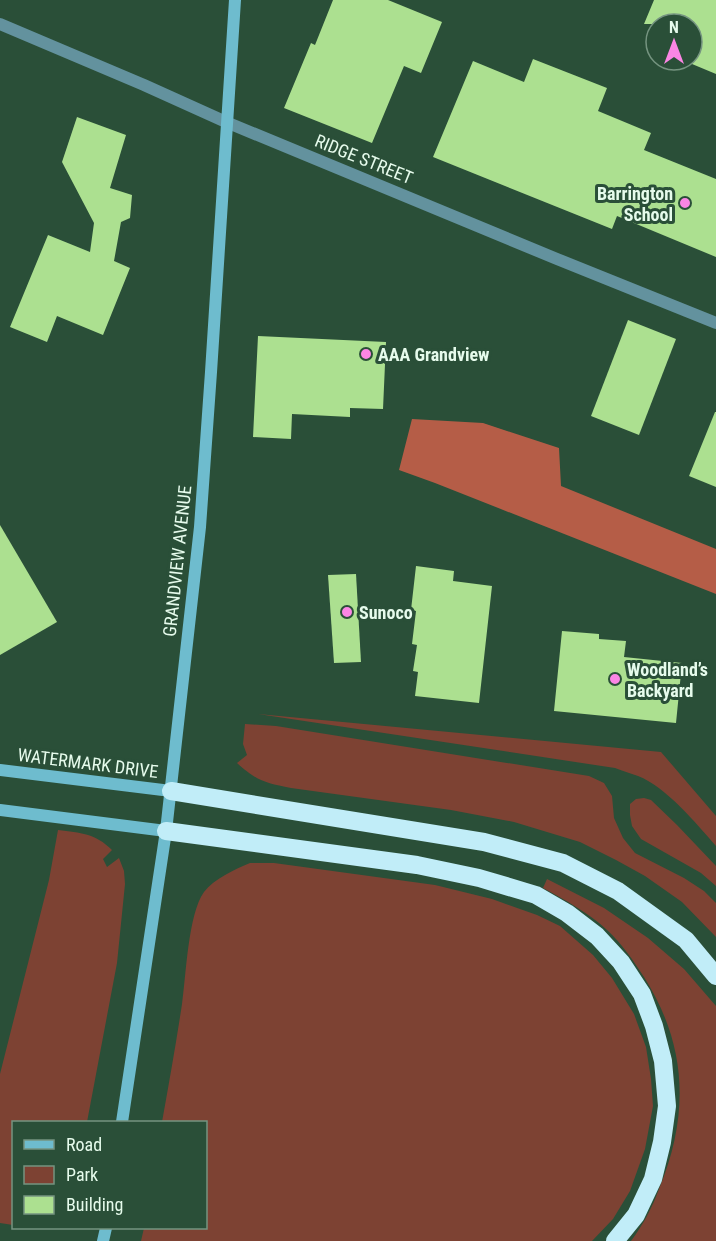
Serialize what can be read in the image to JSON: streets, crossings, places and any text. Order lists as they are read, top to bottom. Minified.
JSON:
{"streets":{"main road":["GRANDVIEW AVENUE","WATERMARK DRIVE"],"street":["RIDGE STREET"]},"crossings":[["RIDGE STREET","GRANDVIEW AVENUE"],["GRANDVIEW AVENUE","WATERMARK DRIVE"]],"places":["Barrington School","AAA Grandview","Sunoco","Woodland’s Backyard"],"legend":["Road","Park","Building"],"north":"top"}
